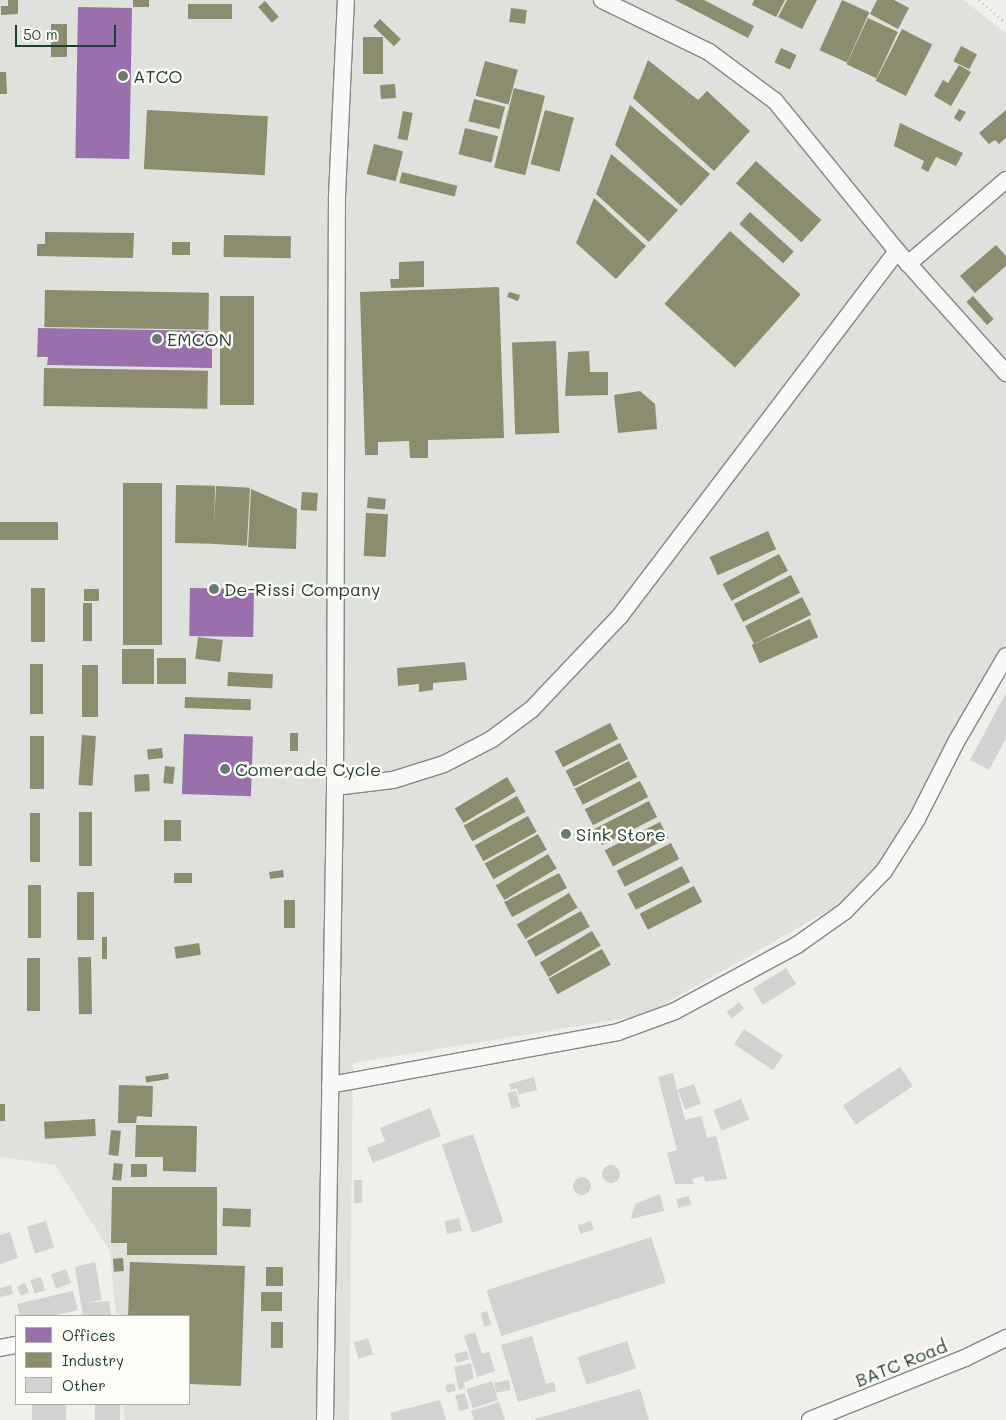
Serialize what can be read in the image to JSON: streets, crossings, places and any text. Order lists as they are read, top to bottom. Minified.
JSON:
{"streets":{"street":["BATC Road"]},"places":["ATCO","EMCON","De-Rissi Company","Comerade Cycle","Sink Store"],"legend":["Offices","Industry","Other"],"scale_bar":"50 m"}
